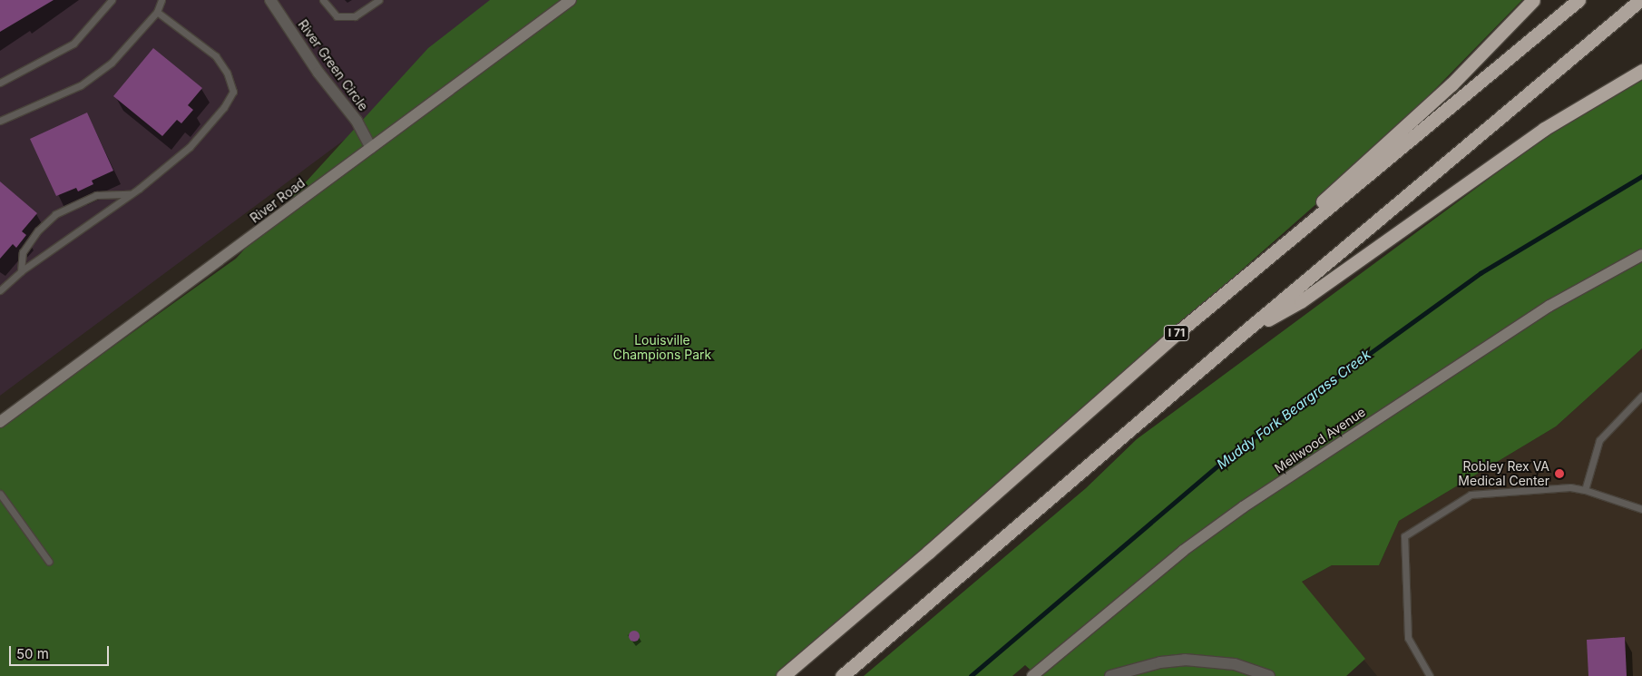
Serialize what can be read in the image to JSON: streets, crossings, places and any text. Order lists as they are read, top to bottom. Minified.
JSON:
{"streets":{"highway":["I 71"],"street":["River Green Circle","River Road","Mellwood Avenue"]},"crossings":[["River Green Circle","River Road"]],"water":["Muddy Fork Beargrass Creek"],"parks":["Louisville Champions Park"],"places":["Robley Rex VA Medical Center"],"scale_bar":"50 m"}
